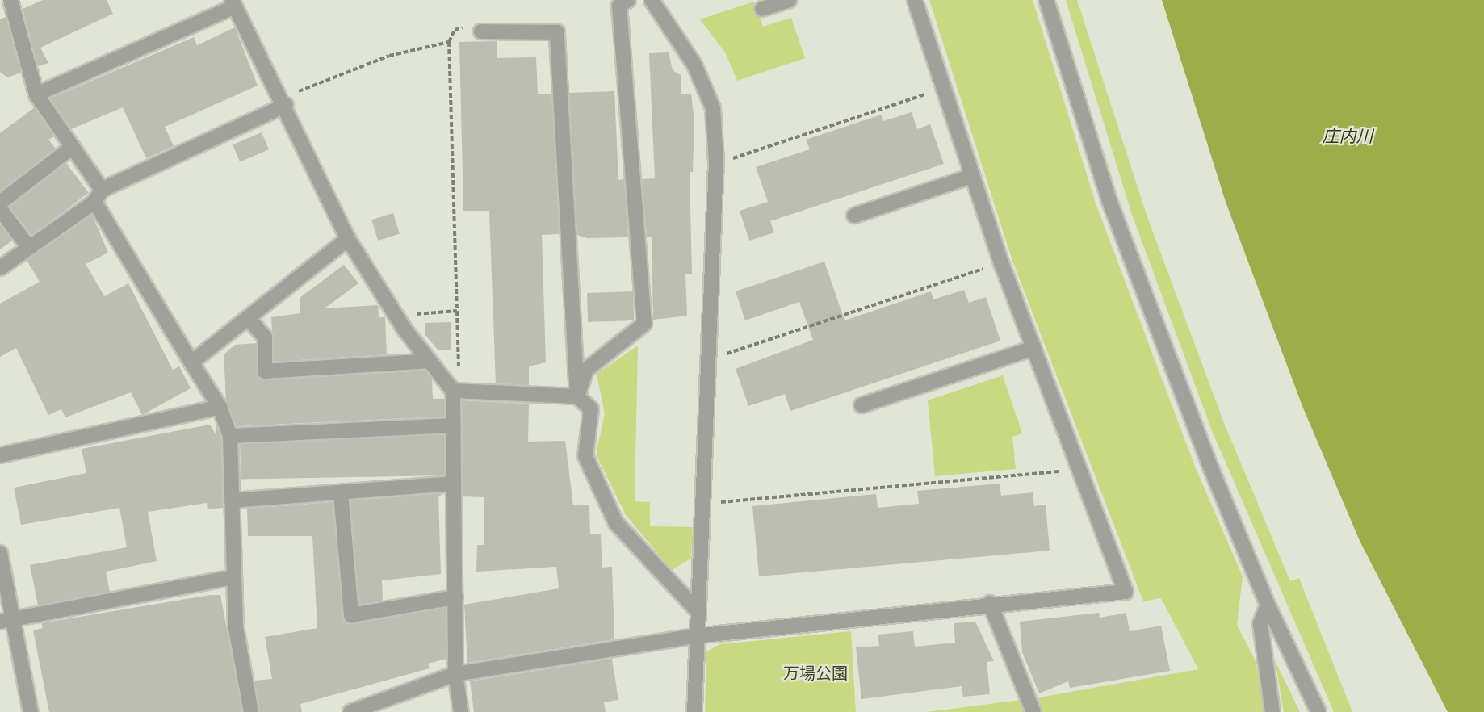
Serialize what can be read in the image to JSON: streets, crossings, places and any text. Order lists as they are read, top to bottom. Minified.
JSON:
{"water":["庄内川"],"parks":["万場公園"]}
